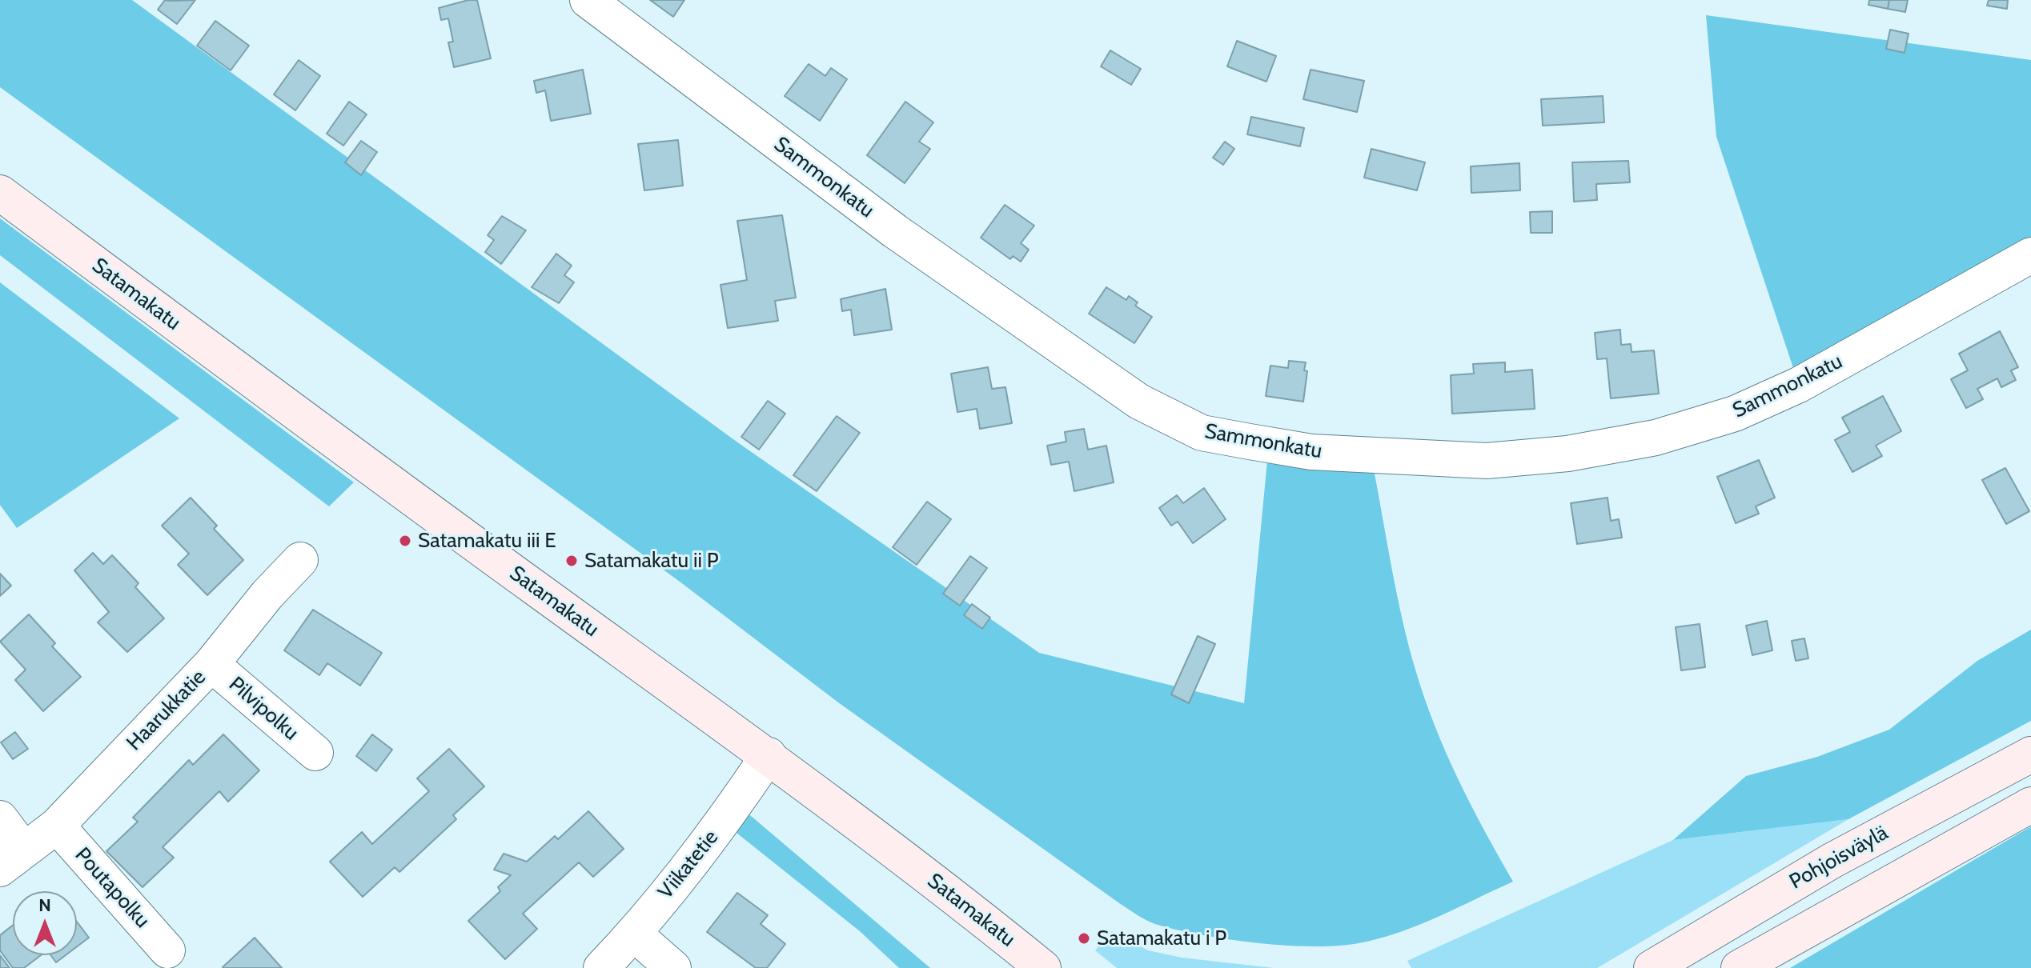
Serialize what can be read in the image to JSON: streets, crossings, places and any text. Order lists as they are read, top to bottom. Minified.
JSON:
{"streets":{"street":["Sammonkatu","Satamakatu","Pilvipolku","Haarukkatie","Pohjoisväylä","Viikatetie","Poutapolku"]},"crossings":[["Satamakatu","Viikatetie"],["Pilvipolku","Haarukkatie"],["Haarukkatie","Poutapolku"]],"places":["Satamakatu iii E","Satamakatu ii P","Satamakatu i P"],"north":"top"}
